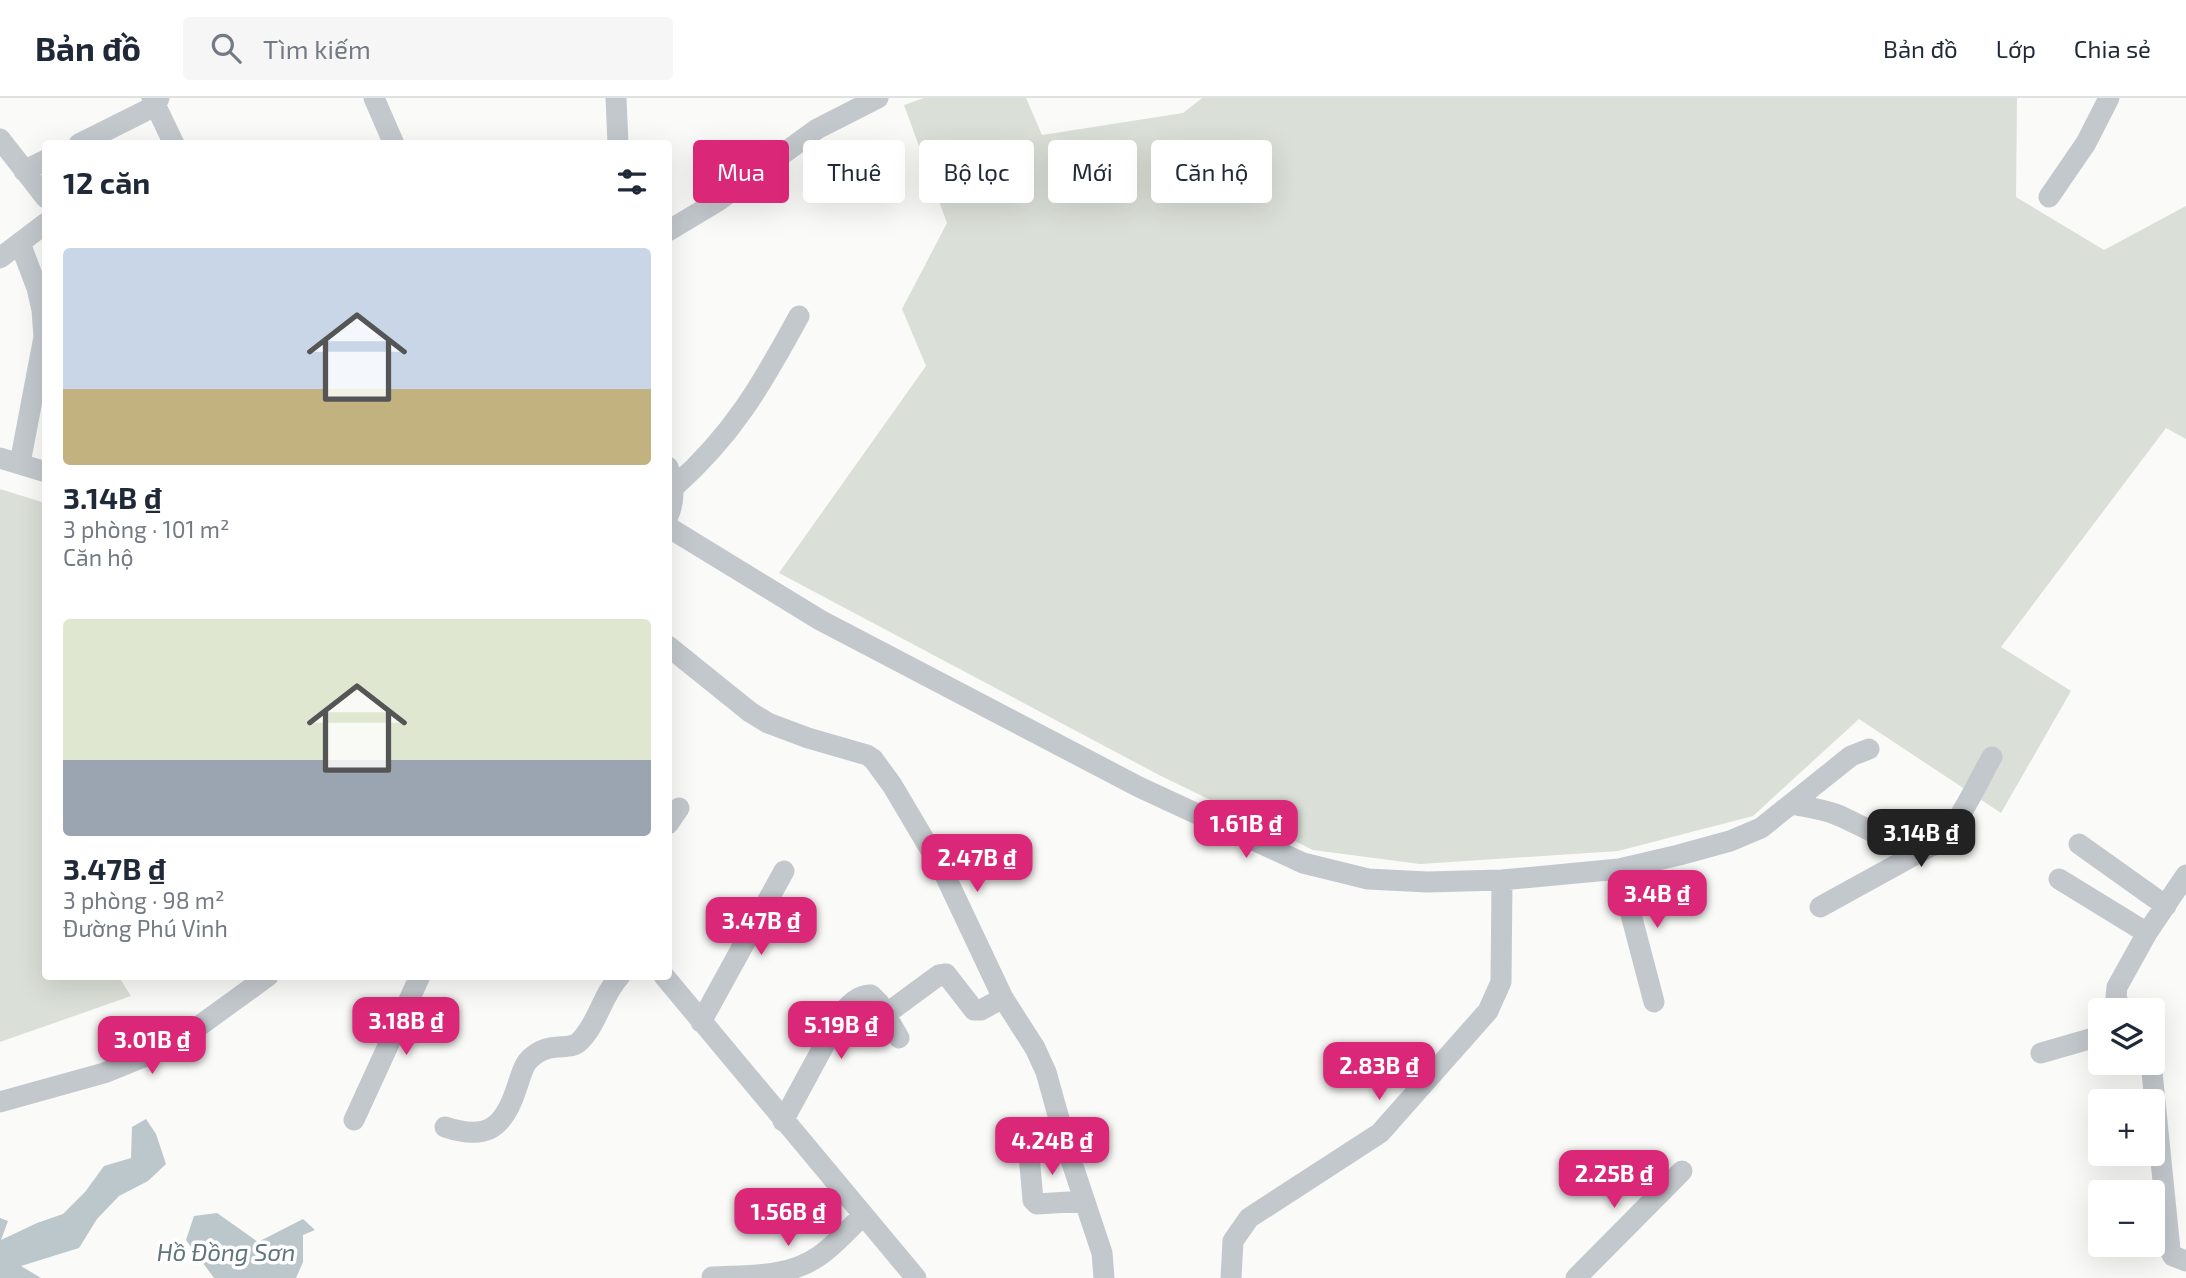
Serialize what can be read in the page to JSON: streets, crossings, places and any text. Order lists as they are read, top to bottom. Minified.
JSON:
{"water":["Hồ Đồng Sơn"],"page":{"header":"Bản đồ","search":"Tìm kiếm","nav":["Bản đồ","Lớp","Chia sẻ"],"chip":["Mua","Thuê","Bộ lọc","Mới","Căn hộ"],"heading":"12 căn","list":[{"name":"3.14B ₫","note":"3 phòng · 101 m² · Căn hộ"},{"name":"3.47B ₫","note":"3 phòng · 98 m² · Đường Phú Vinh"}],"price":["1.61B ₫","3.14B ₫","2.47B ₫","3.4B ₫","3.47B ₫","3.18B ₫","5.19B ₫","3.01B ₫","2.83B ₫","4.24B ₫","2.25B ₫","1.56B ₫"],"map_buttons":["+","−"]}}
